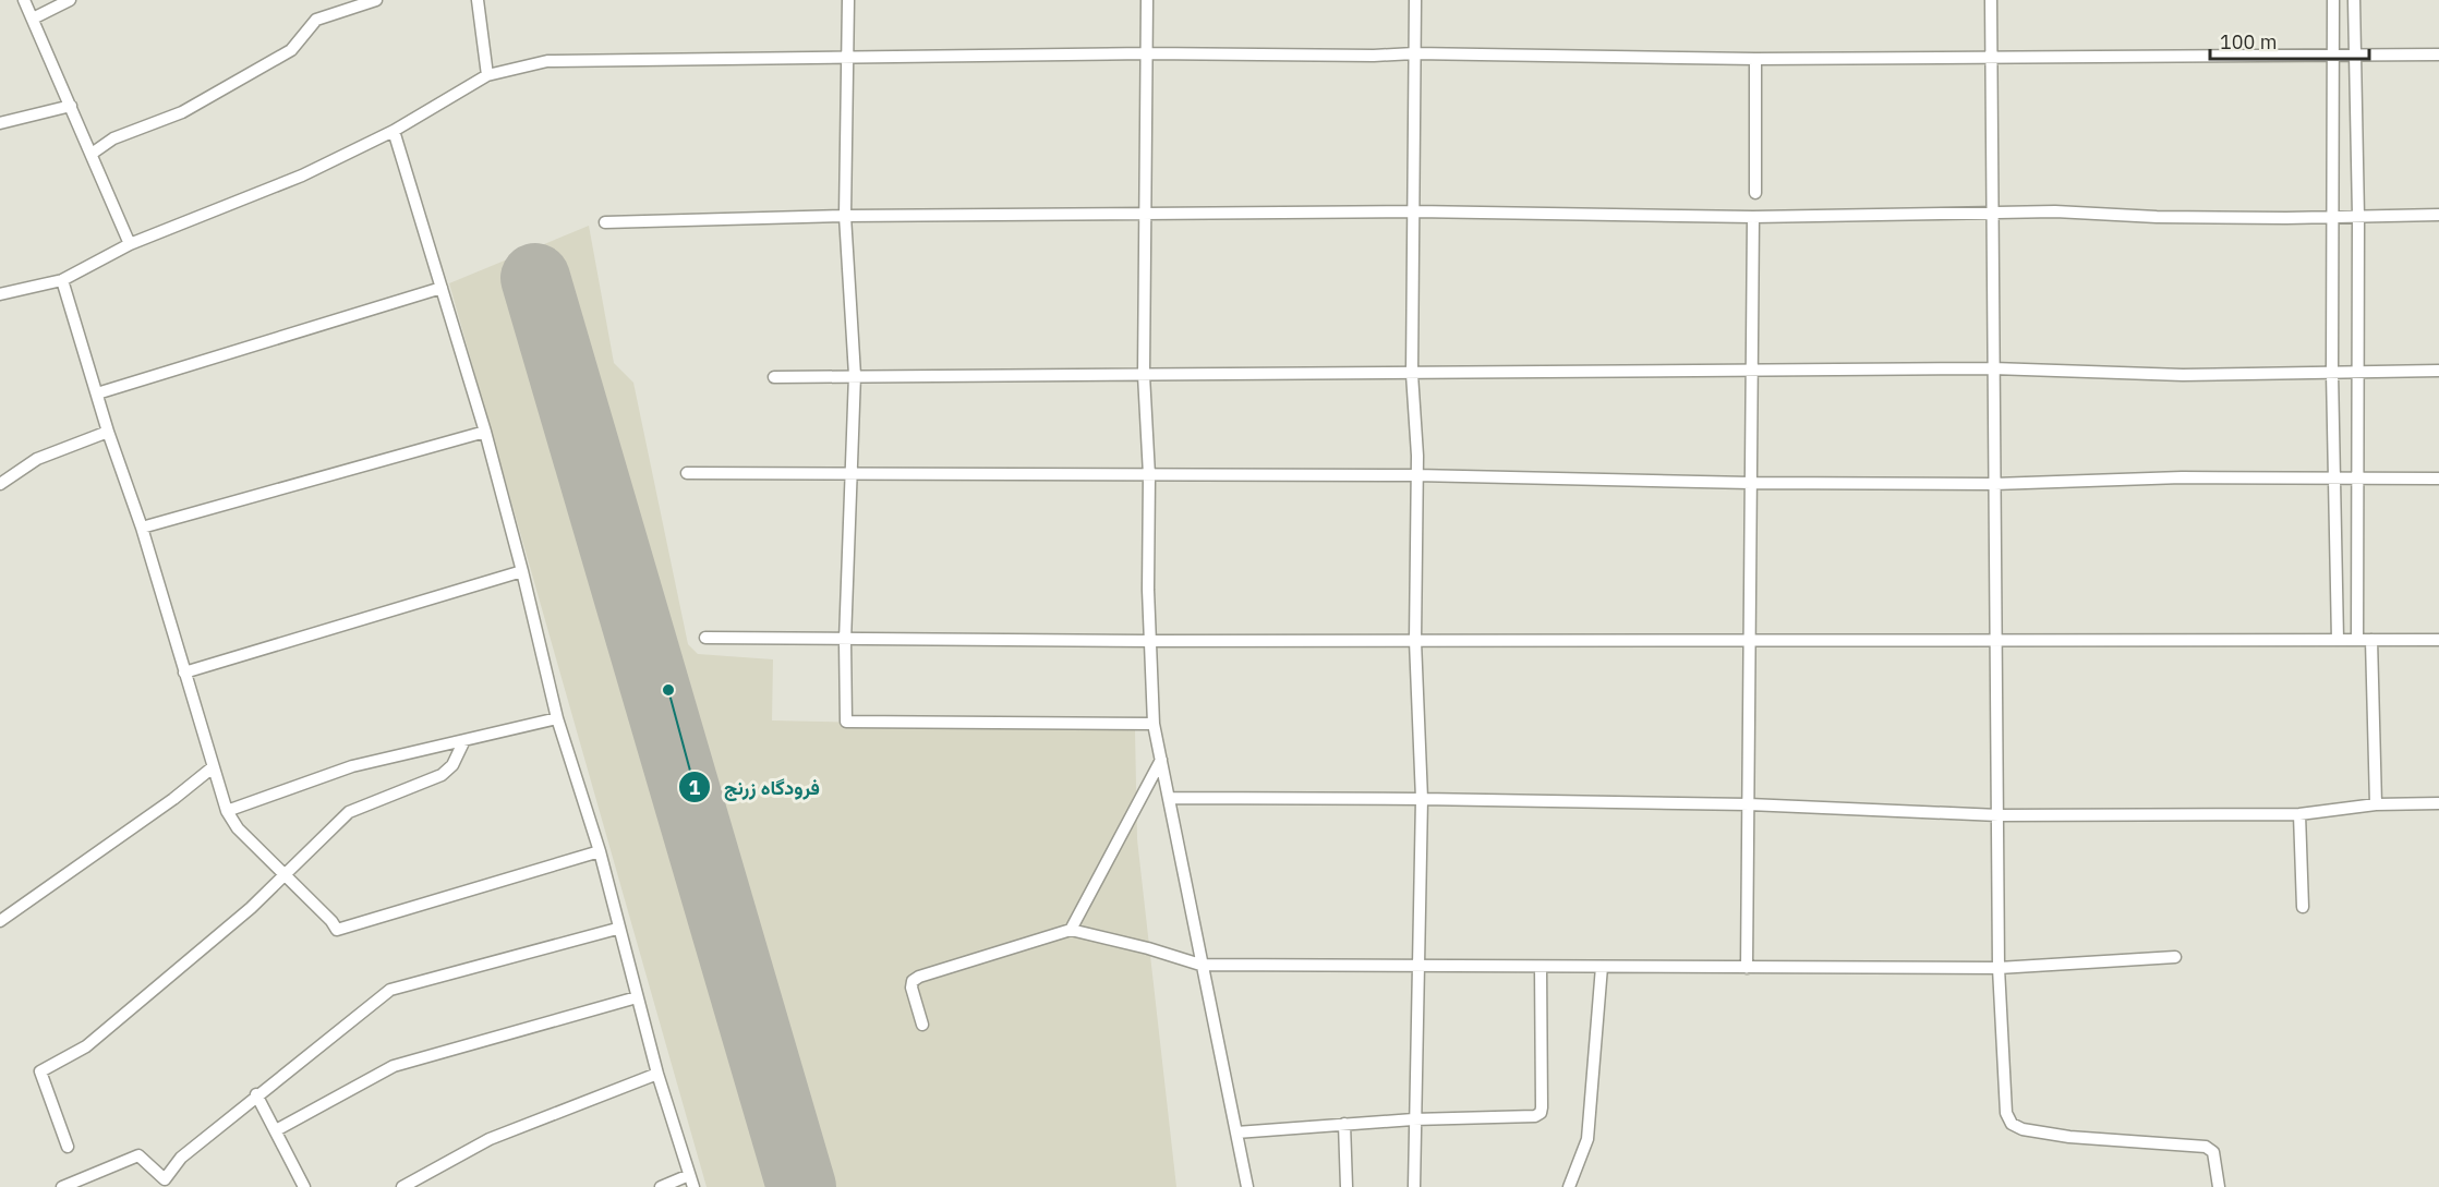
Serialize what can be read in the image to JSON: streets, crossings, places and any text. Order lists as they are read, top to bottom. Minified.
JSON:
{"places":["فرودگاه زرنج"],"scale_bar":"100 m"}
